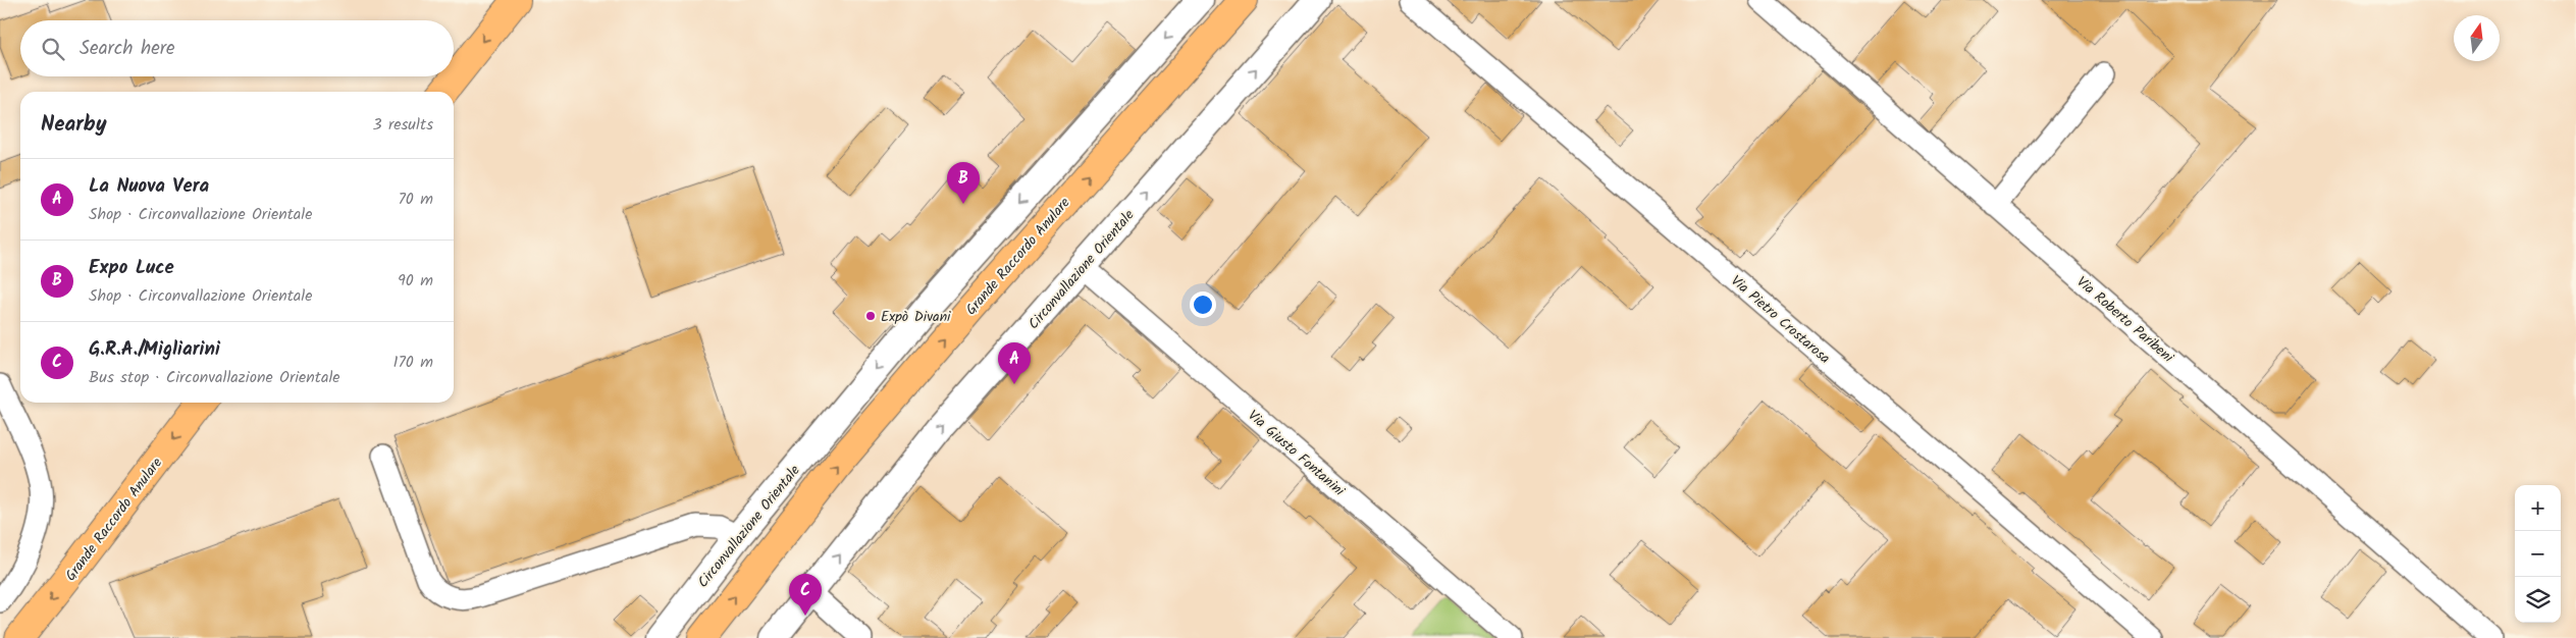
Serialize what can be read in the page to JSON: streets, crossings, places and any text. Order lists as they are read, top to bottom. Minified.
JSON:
{"streets":{"highway":["Grande Raccordo Anulare"],"street":["Circonvallazione Orientale","Via Pietro Crostarosa","Via Roberto Paribeni","Via Giusto Fontanini"]},"crossings":[["Circonvallazione Orientale","Via Giusto Fontanini"]],"places":["Expò Divani"],"north":"top","page":{"search":"Search here","heading":["Nearby","3 results"],"list":[{"mark":"A","name":"La Nuova Vera","note":"Shop · Circonvallazione Orientale","value":"70 m"},{"mark":"B","name":"Expo Luce","note":"Shop · Circonvallazione Orientale","value":"90 m"},{"mark":"C","name":"G.R.A./Migliarini","note":"Bus stop · Circonvallazione Orientale","value":"170 m"}],"pins":["B","A","C"],"map_buttons":["+","−"]}}
